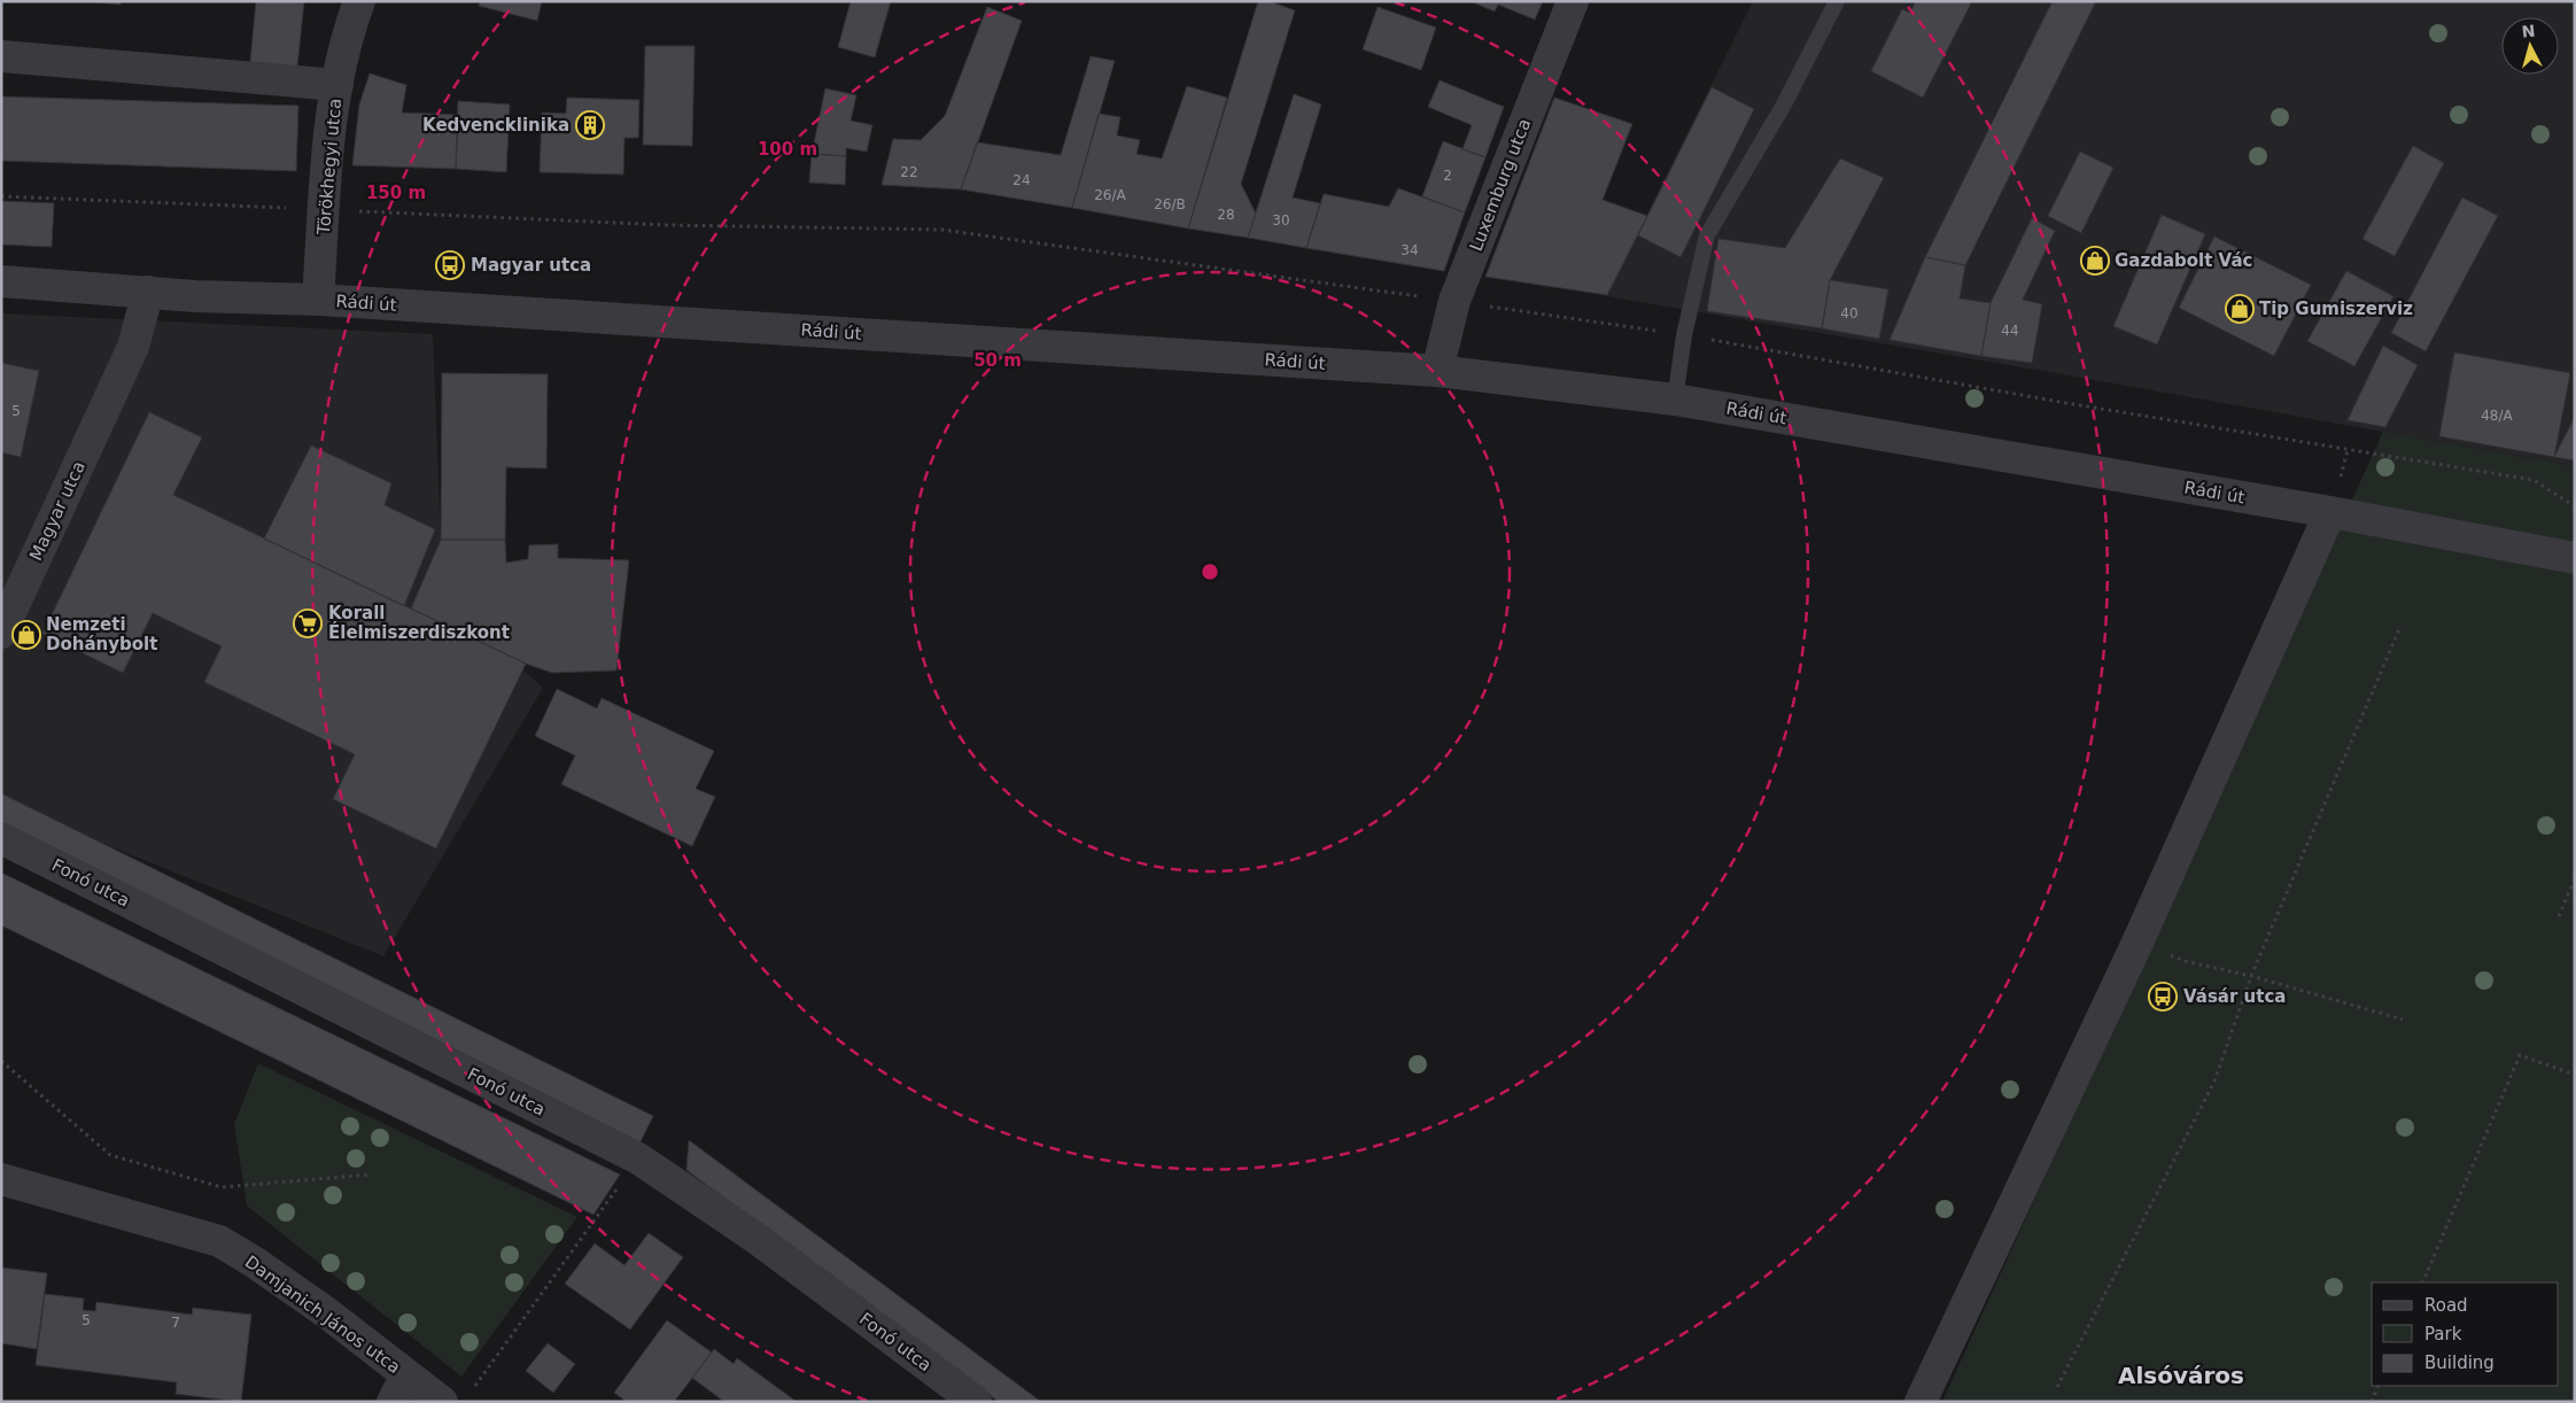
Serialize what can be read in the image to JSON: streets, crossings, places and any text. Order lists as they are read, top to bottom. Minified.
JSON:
{"streets":{"street":["Törökhegyi utca","Luxemburg utca","Rádi út","Magyar utca","Fonó utca","Damjanich János utca"]},"crossings":[["Törökhegyi utca","Rádi út"],["Luxemburg utca","Rádi út"],["Rádi út","Magyar utca"]],"districts":["Alsóváros"],"places":{"building":["Kedvencklinika"],"shop":["Gazdabolt Vác","Tip Gumiszerviz","Nemzeti Dohánybolt"],"bus stop":["Magyar utca","Vásár utca"],"supermarket":["Korall Élelmiszerdiszkont"]},"house_numbers":["22","2","24","26/A","26/B","28","30","34","40","44","5","48/A","5","7"],"legend":["Road","Park","Building"],"north":"top","rings":["100 m","150 m","50 m"]}
